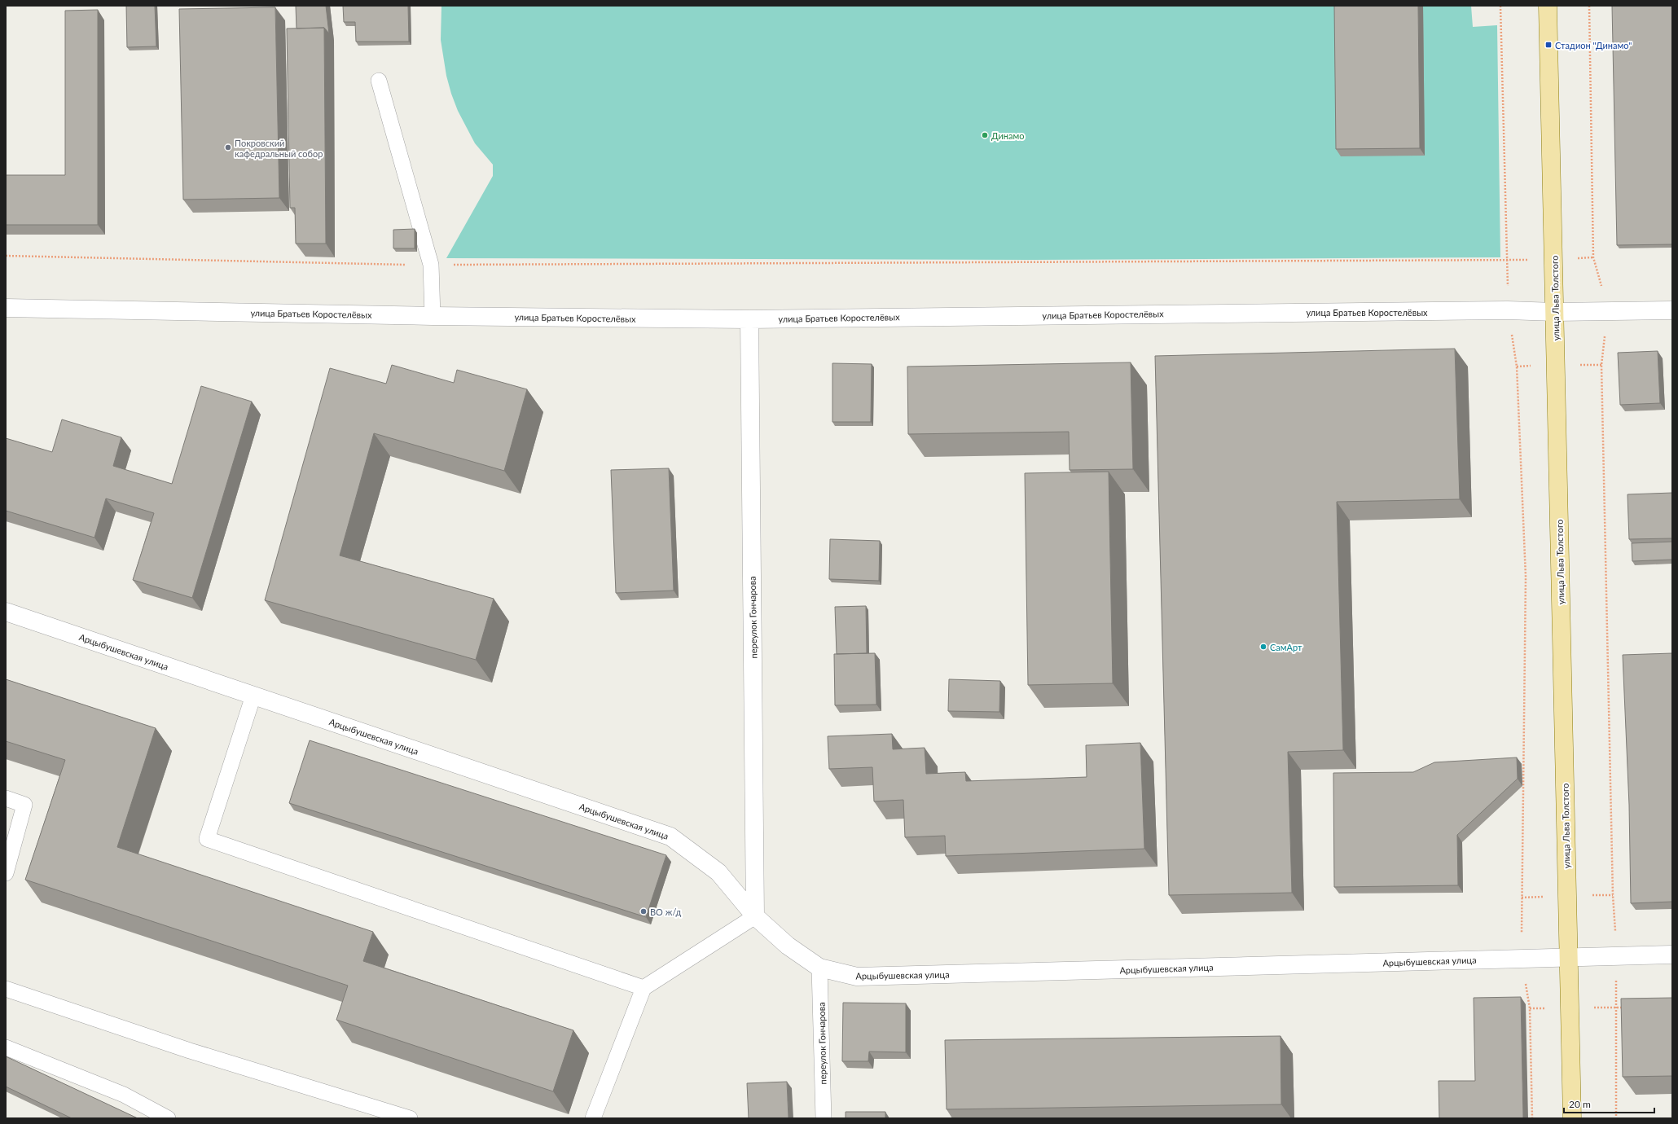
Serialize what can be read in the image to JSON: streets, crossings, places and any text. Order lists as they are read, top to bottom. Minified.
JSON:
{"streets":{"main road":["улица Льва Толстого"],"street":["улица Братьев Коростелёвых","переулок Гончарова","Арцыбушевская улица"]},"crossings":[["улица Льва Толстого","улица Братьев Коростелёвых"],["улица Льва Толстого","Арцыбушевская улица"],["улица Братьев Коростелёвых","переулок Гончарова"],["переулок Гончарова","Арцыбушевская улица"]],"places":{"transit":["Стадион \"Динамо\""],"other":["Динамо","Покровский кафедральный собор","СамАрт","ВО ж/д"]},"scale_bar":"20 m"}
